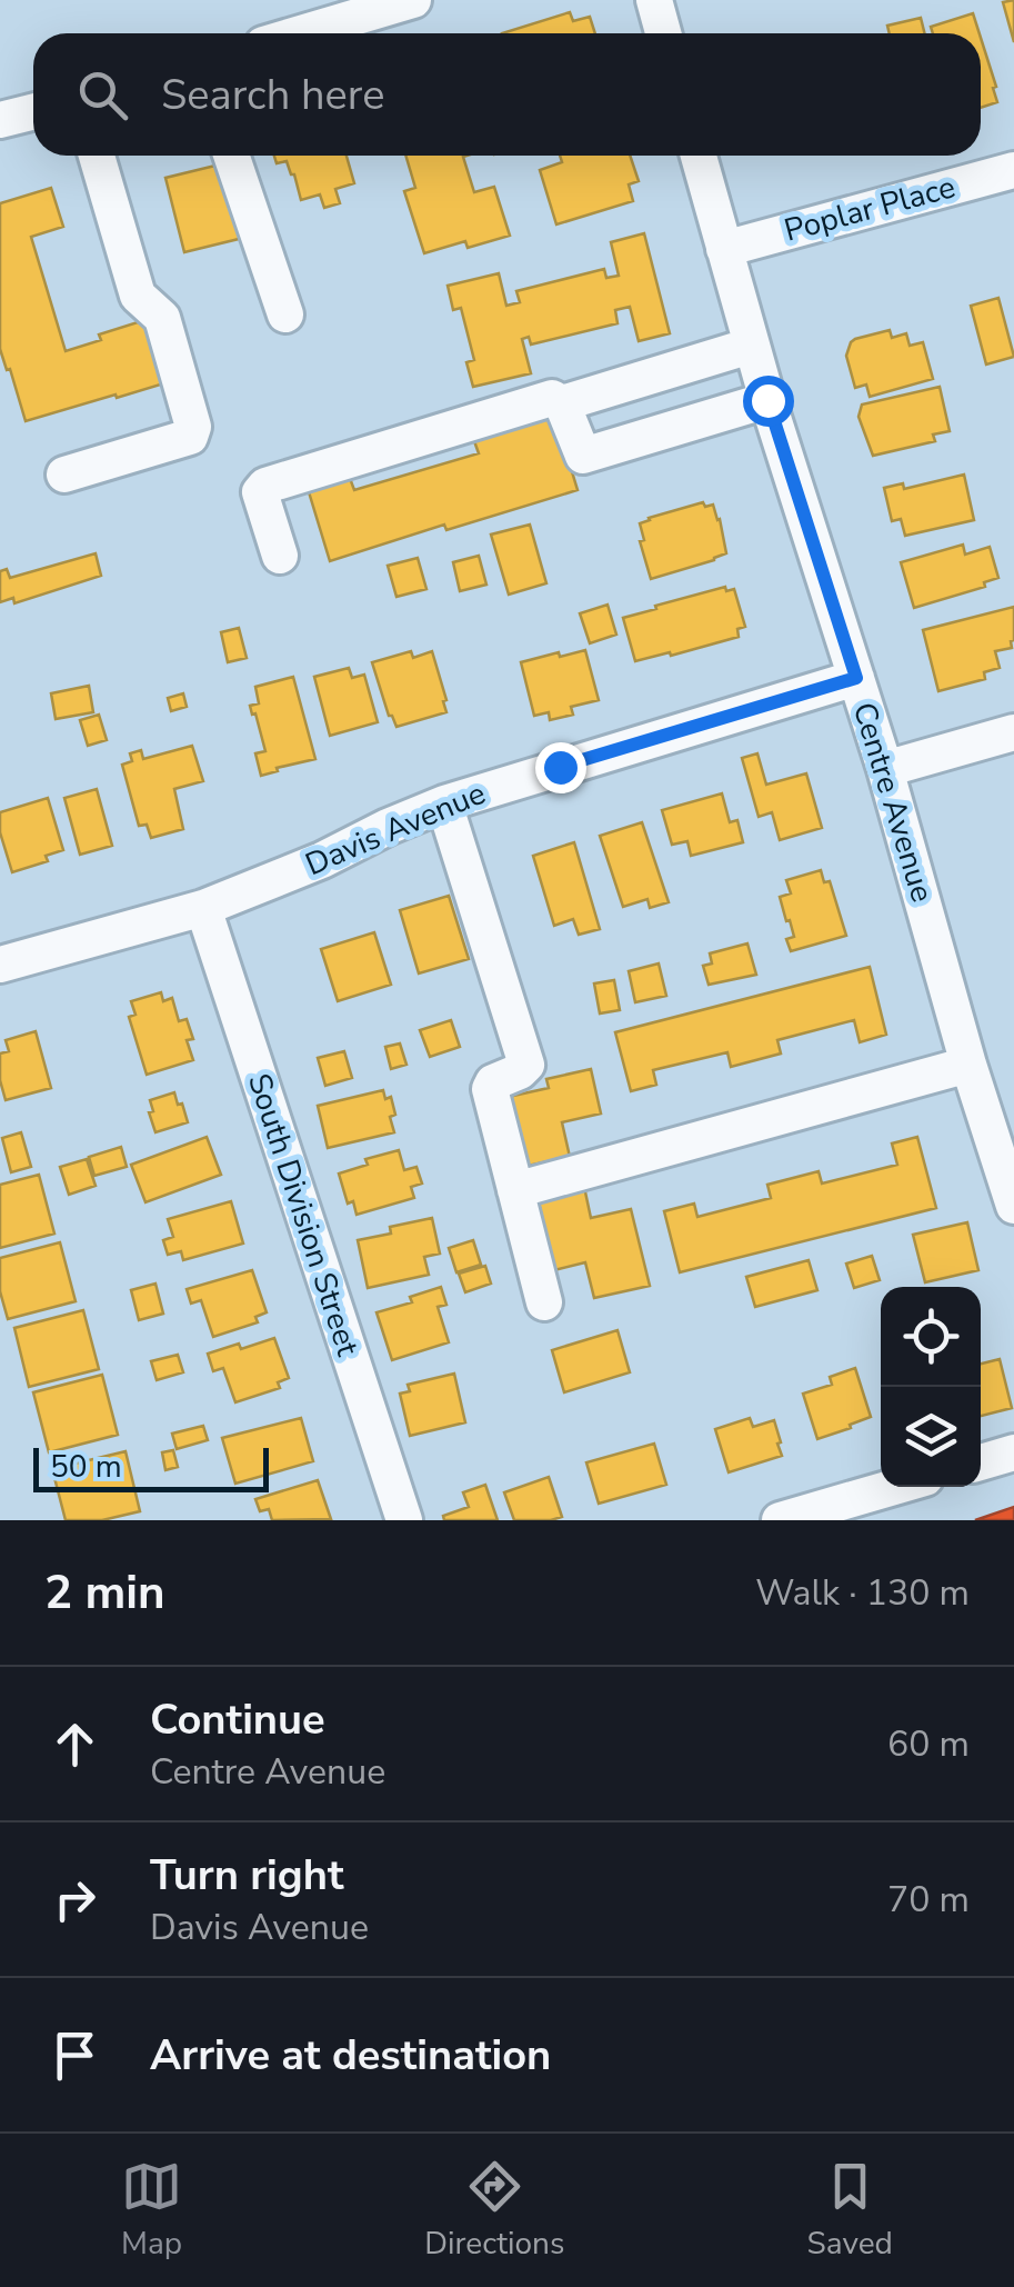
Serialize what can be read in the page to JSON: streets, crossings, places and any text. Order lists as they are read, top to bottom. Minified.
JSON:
{"streets":{"street":["Poplar Place","Centre Avenue","Davis Avenue","South Division Street"]},"crossings":[["Poplar Place","Centre Avenue"],["Centre Avenue","Davis Avenue"],["Davis Avenue","South Division Street"]],"scale_bar":"50 m","page":{"search":"Search here","scale":"50 m","heading":["2 min","Walk · 130 m"],"list":[["Continue","Centre Avenue","60 m"],["Turn right","Davis Avenue","70 m"],"Arrive at destination"],"nav":["Map","Directions","Saved"]}}
